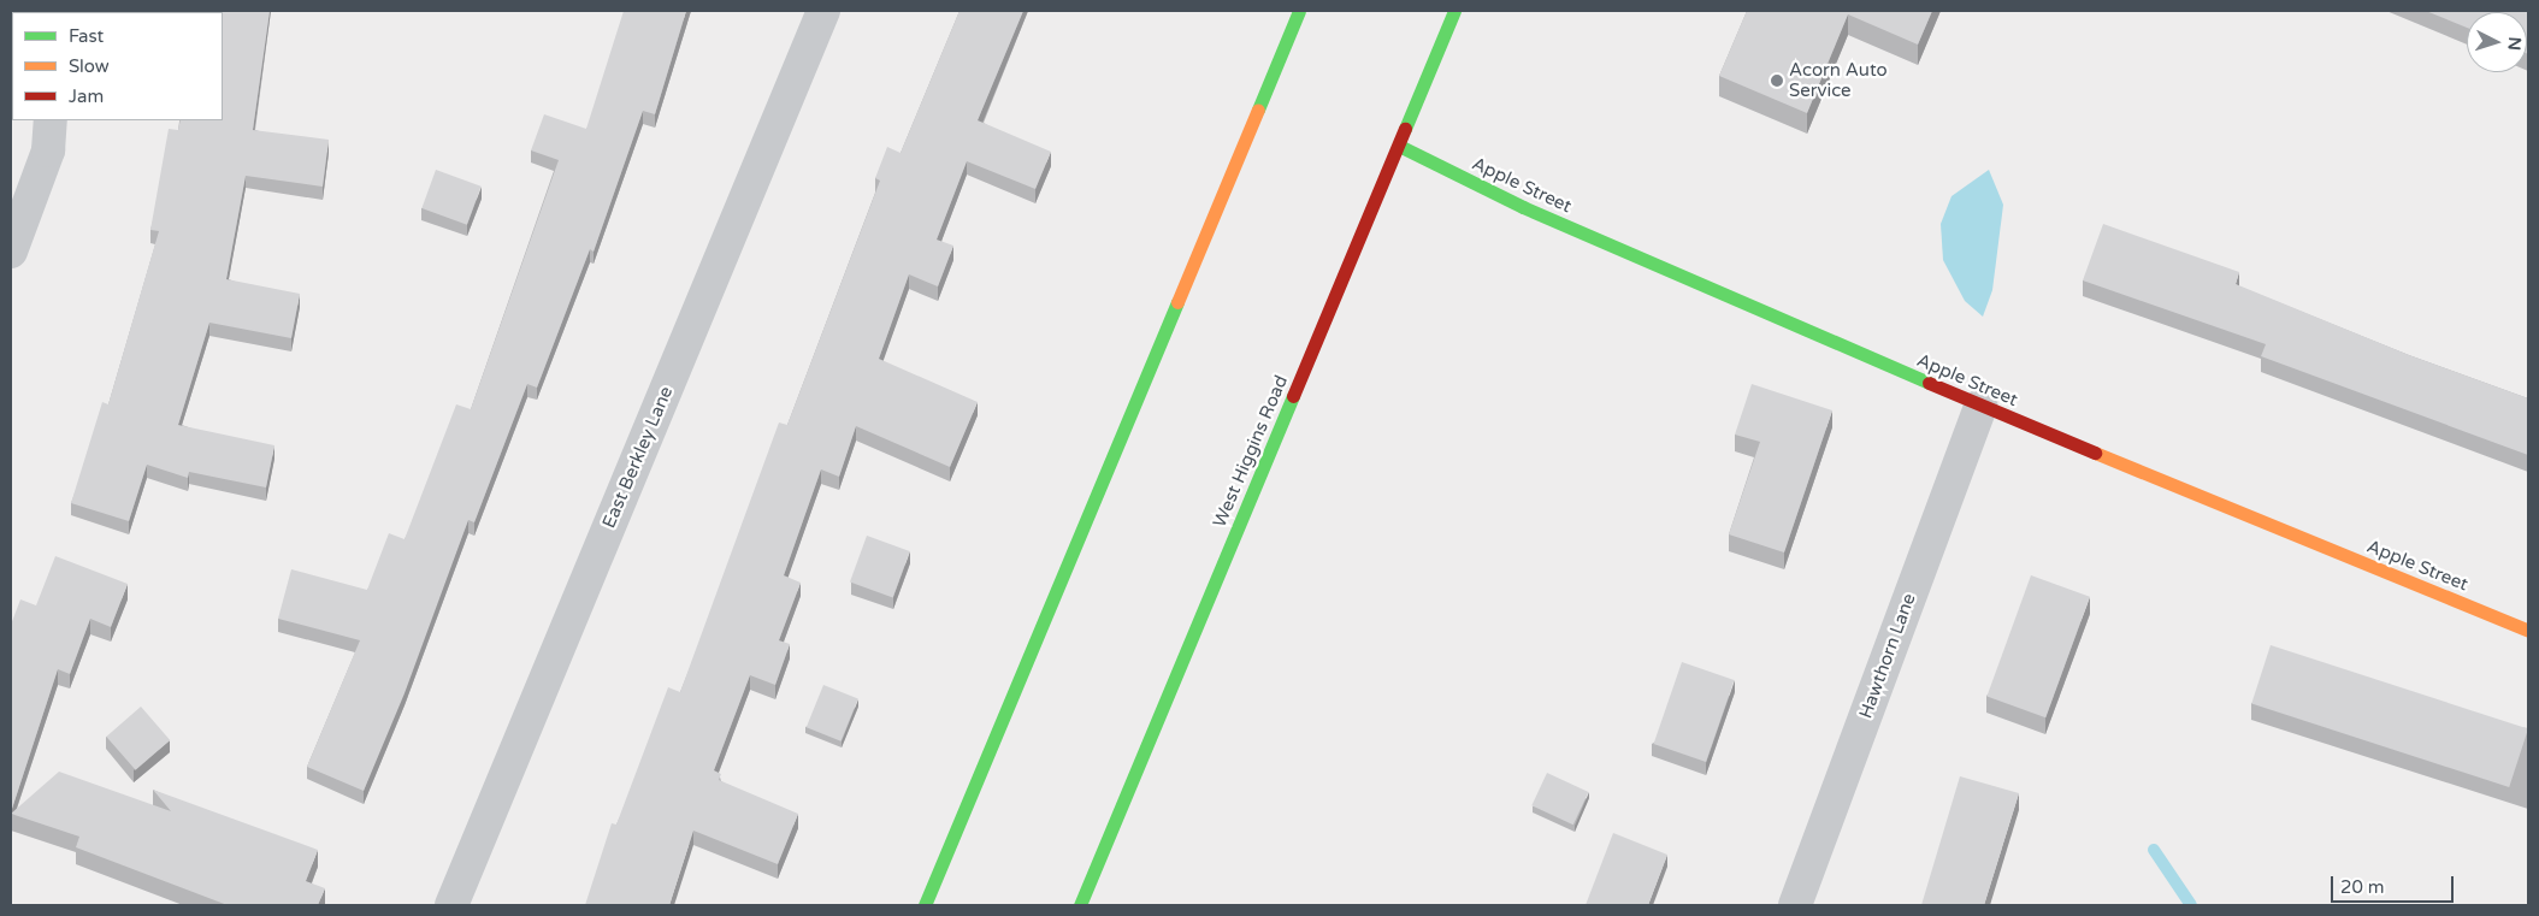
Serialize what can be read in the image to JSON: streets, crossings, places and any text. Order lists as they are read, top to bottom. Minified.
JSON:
{"streets":{"main road":["Apple Street","West Higgins Road"],"street":["East Berkley Lane","Hawthorn Lane"]},"crossings":[["Apple Street","West Higgins Road"],["Apple Street","Hawthorn Lane"]],"places":["Acorn Auto Service"],"legend":["Fast","Slow","Jam"],"scale_bar":"20 m","north":"right"}
